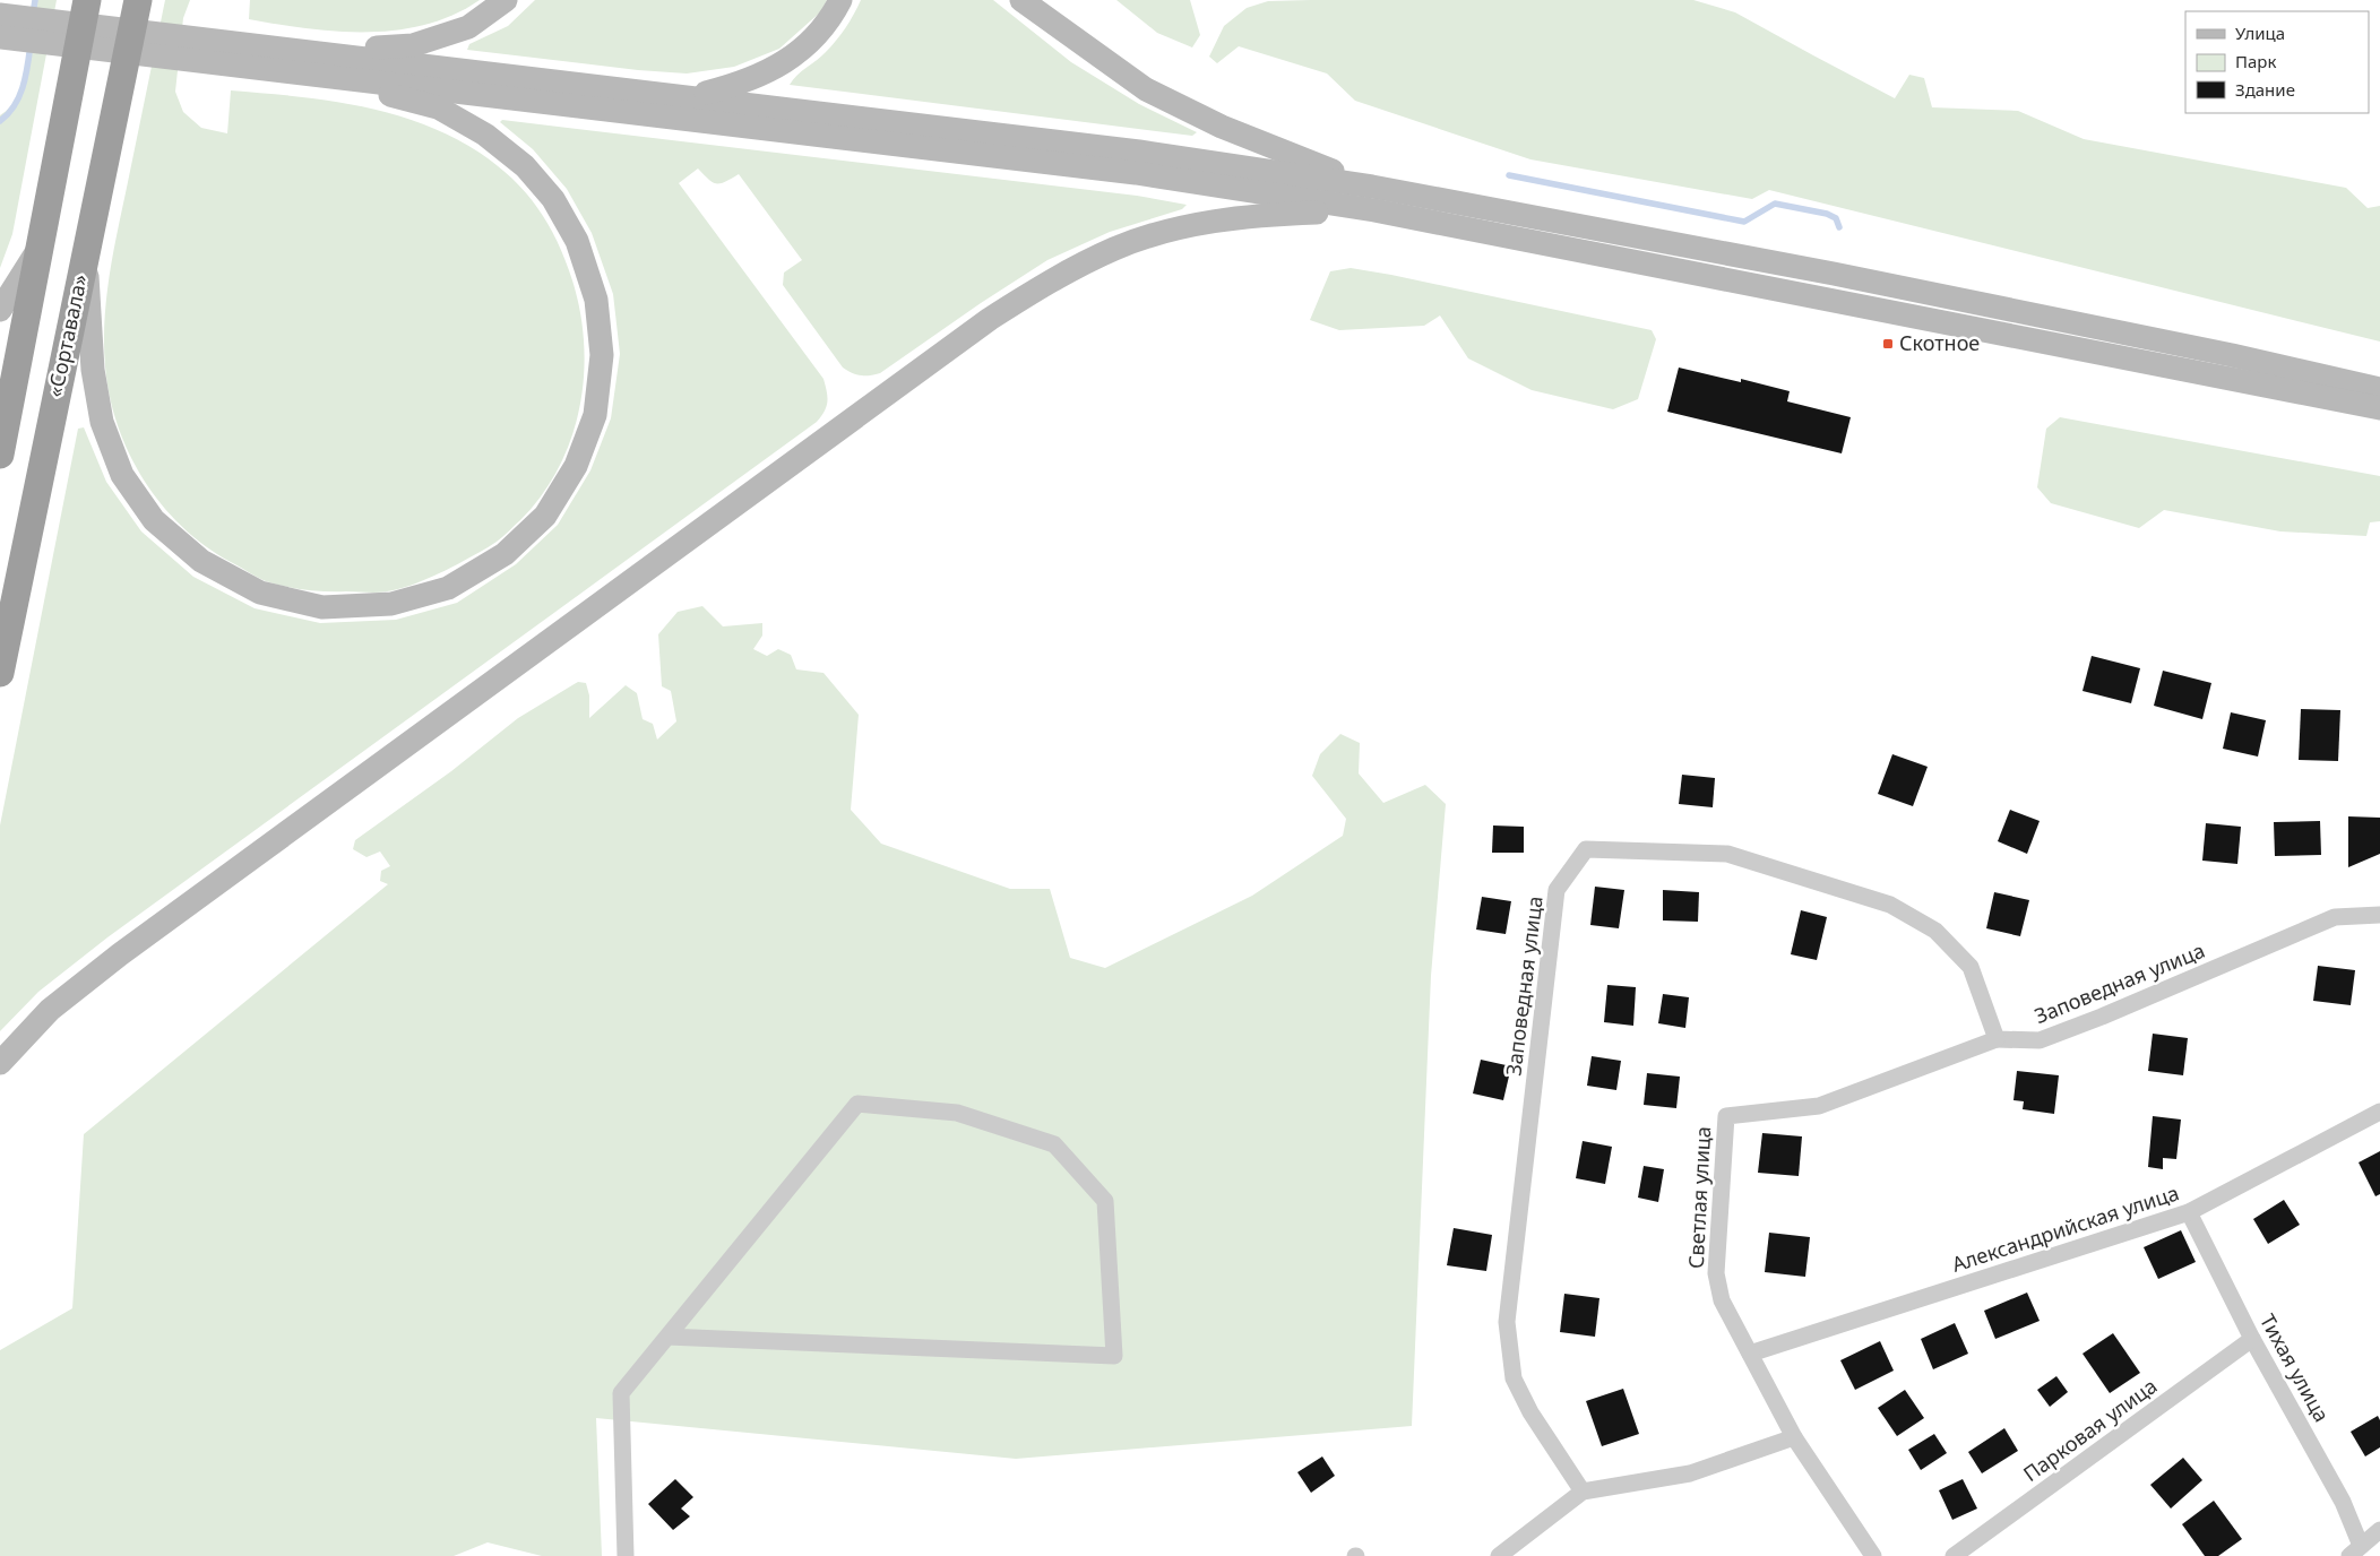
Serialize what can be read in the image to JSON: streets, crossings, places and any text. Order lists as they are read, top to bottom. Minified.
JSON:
{"streets":{"highway":["«Сортавала»"],"street":["Заповедная улица","Светлая улица","Александрийская улица","Тихая улица","Парковая улица"]},"crossings":[["Заповедная улица","Светлая улица"],["Светлая улица","Александрийская улица"],["Александрийская улица","Тихая улица"],["Тихая улица","Парковая улица"]],"places":{"transit":["Скотное"]},"legend":["Улица","Парк","Здание"]}
